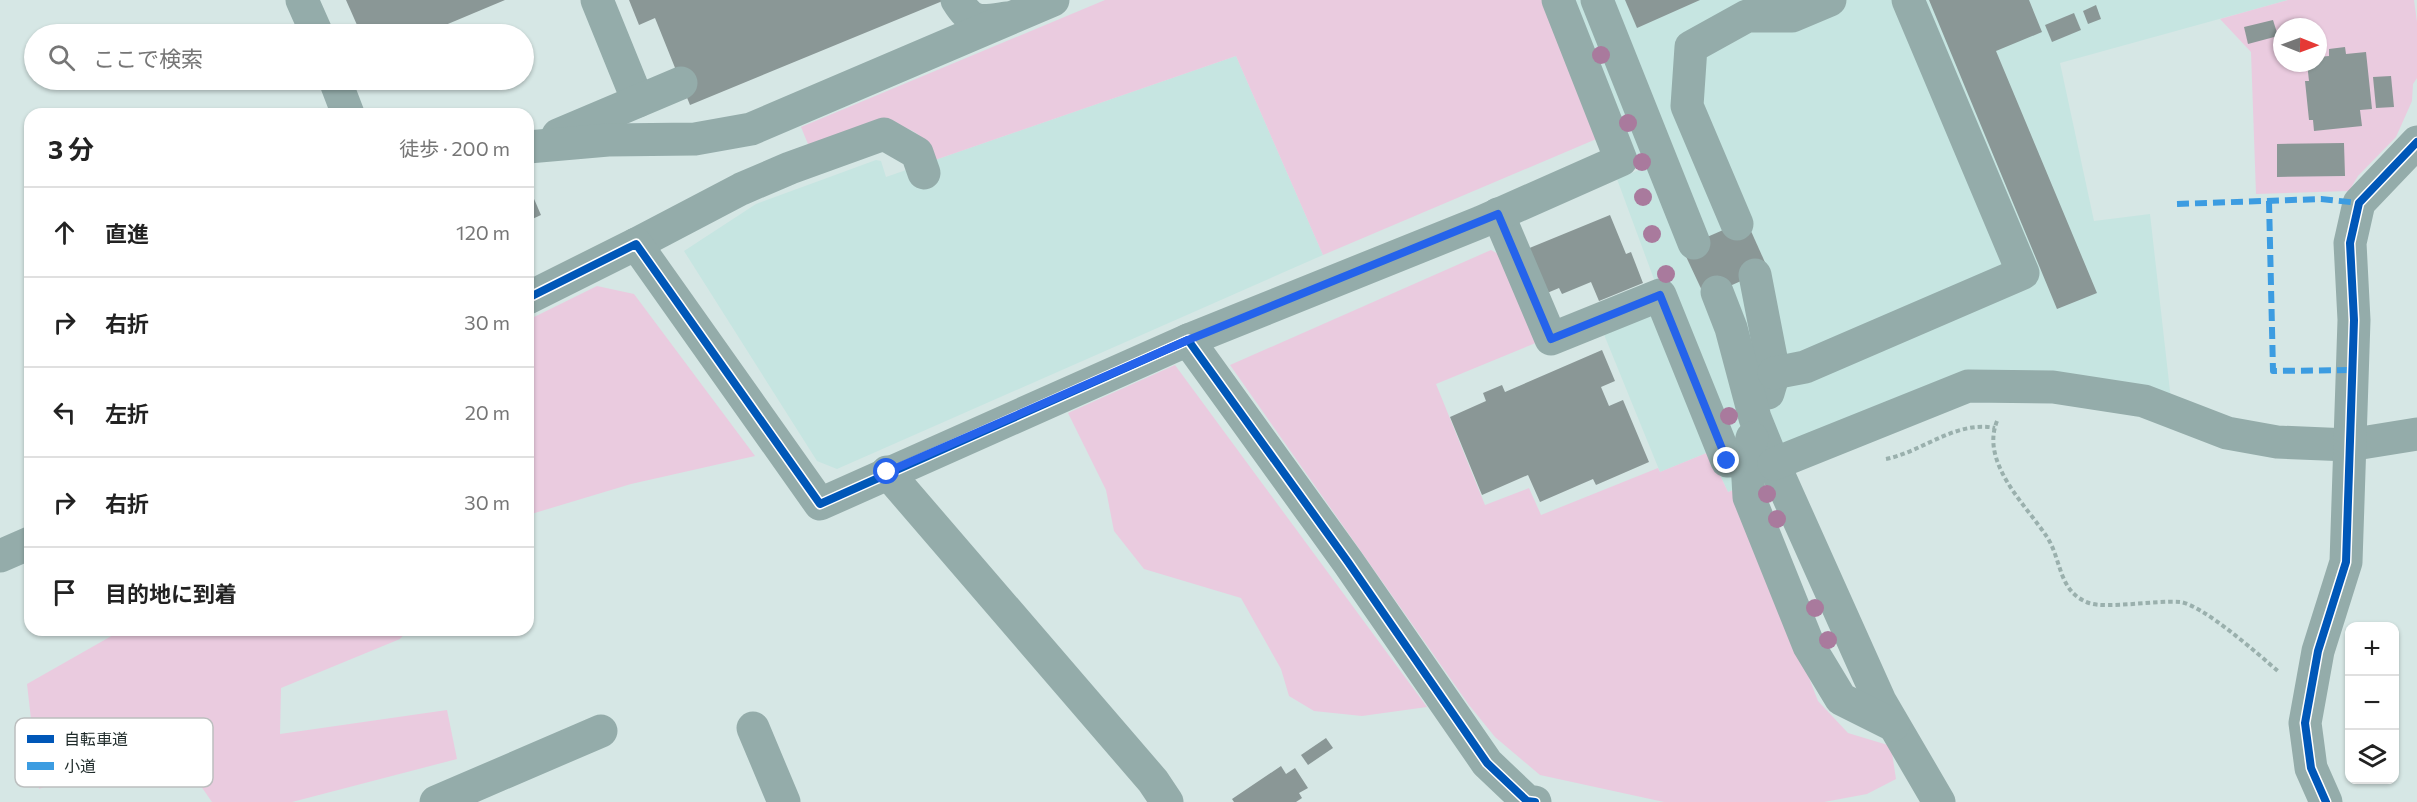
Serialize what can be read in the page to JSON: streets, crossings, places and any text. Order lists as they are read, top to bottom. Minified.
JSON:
{"legend":["自転車道","小道"],"north":"right","page":{"search":"ここで検索","heading":["3 分","徒歩 · 200 m"],"list":[["直進","120 m"],["右折","30 m"],["左折","20 m"],["右折","30 m"],"目的地に到着"],"map_buttons":["+","−"]}}
